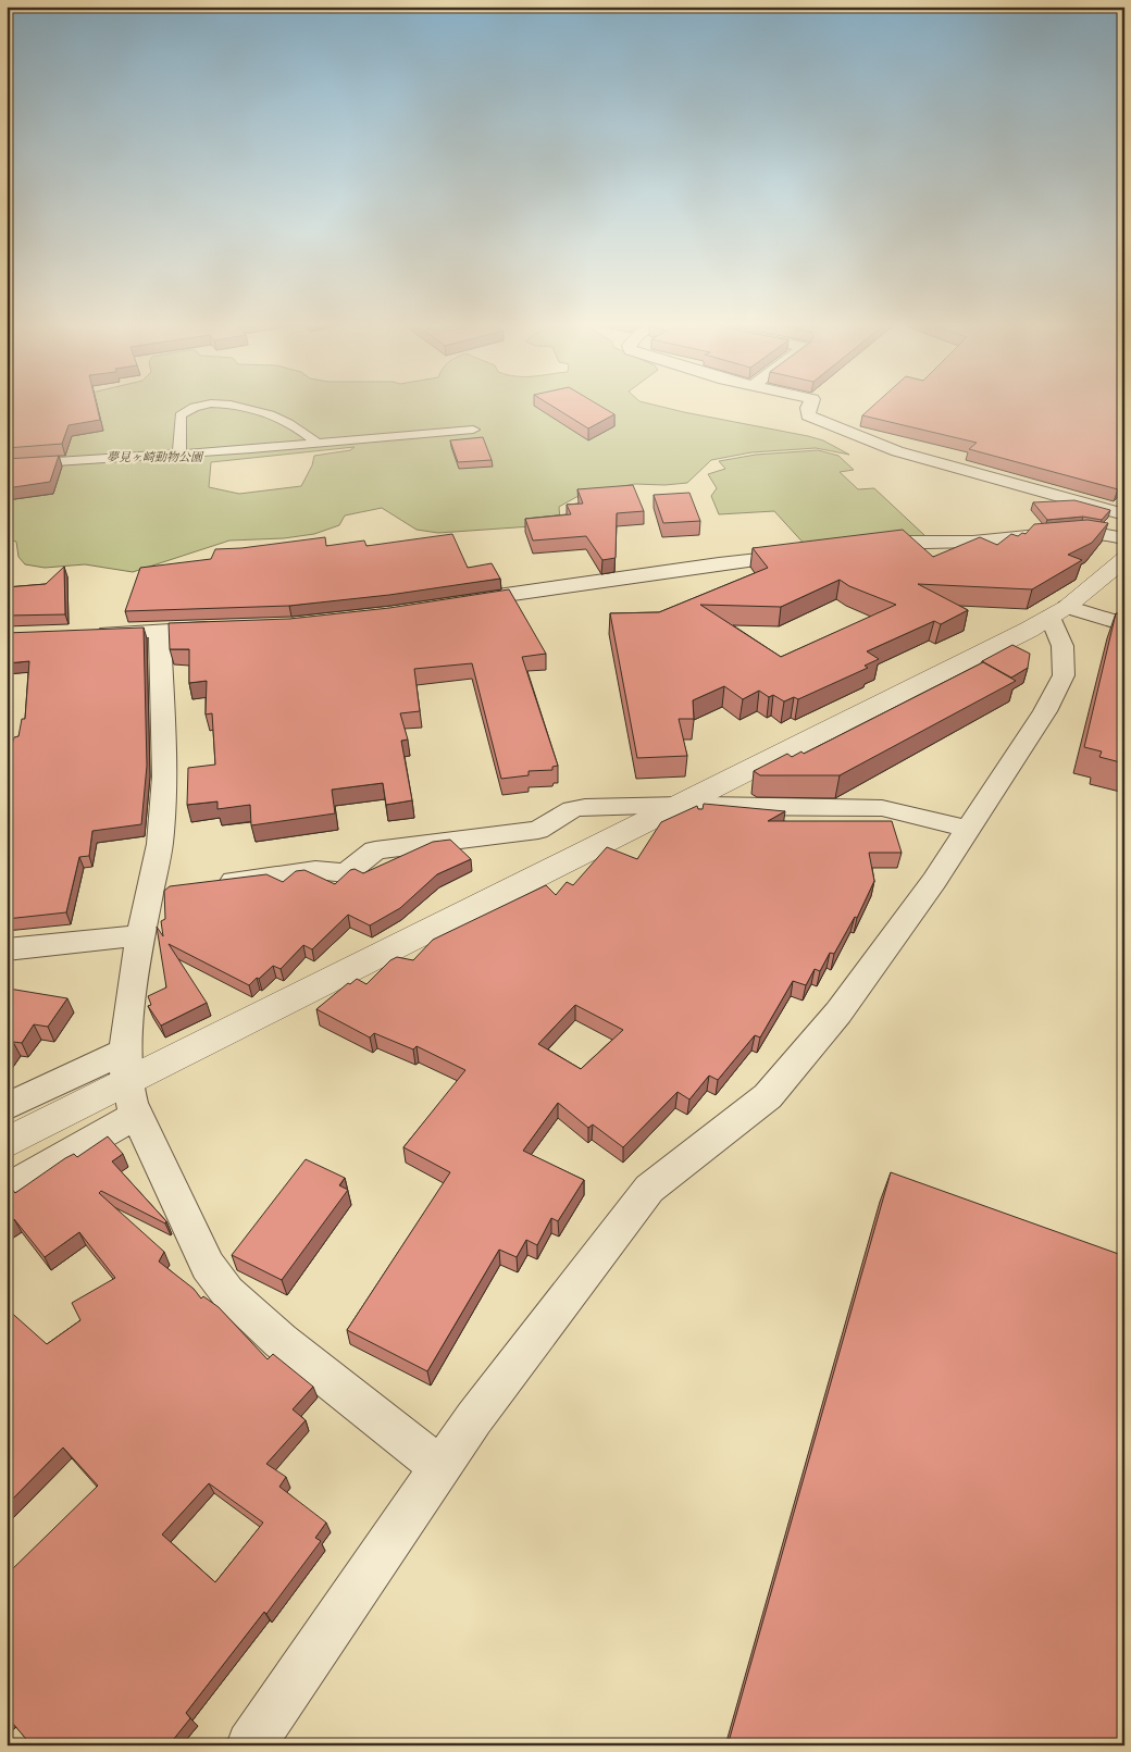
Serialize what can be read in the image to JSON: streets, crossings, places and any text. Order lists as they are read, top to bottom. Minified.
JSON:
{"parks":["夢見ヶ崎動物公園"]}
